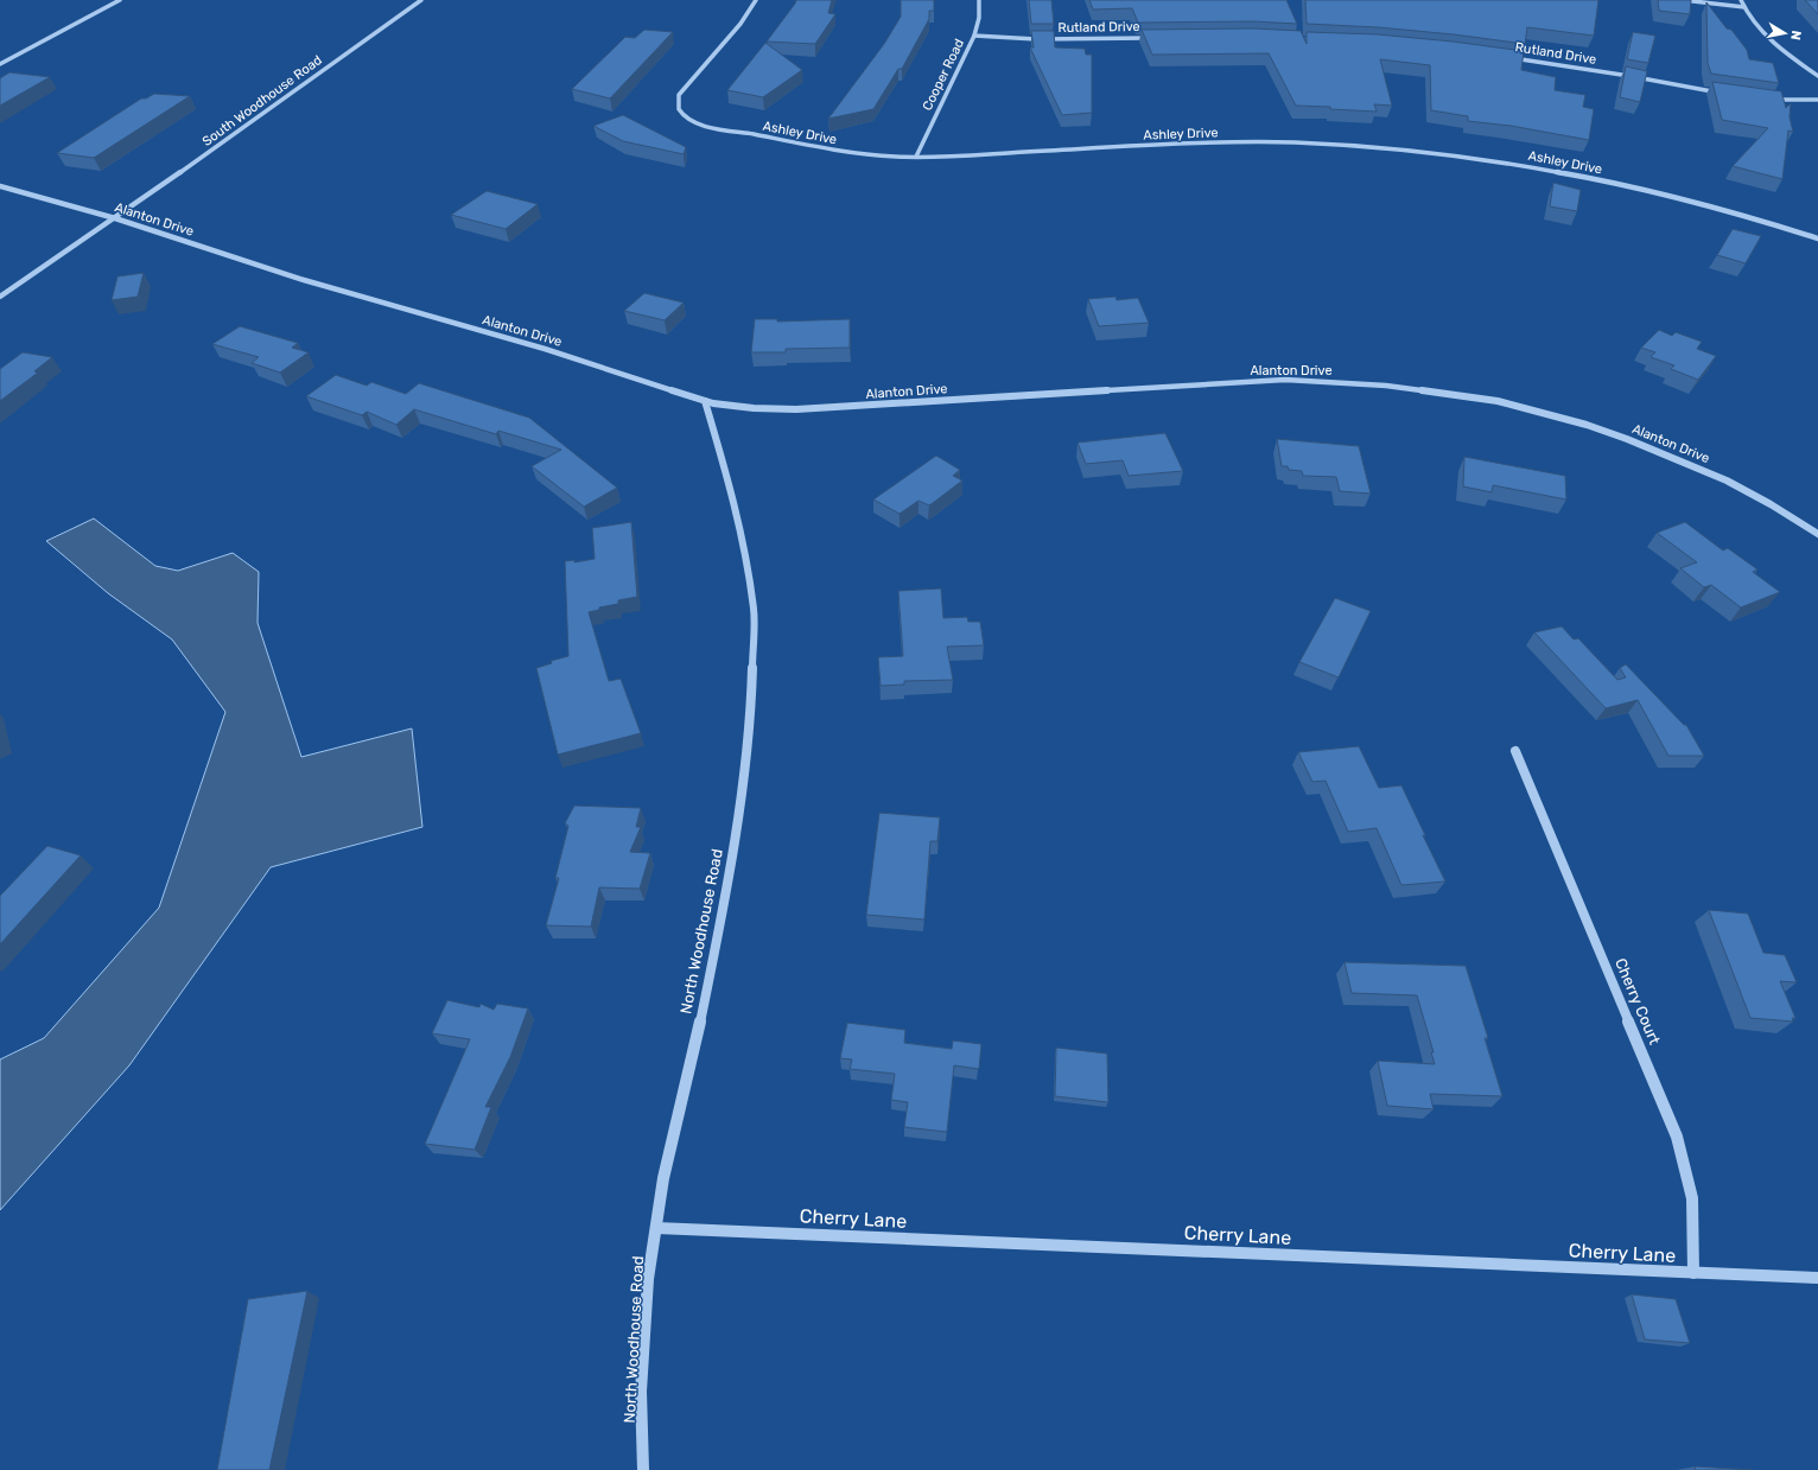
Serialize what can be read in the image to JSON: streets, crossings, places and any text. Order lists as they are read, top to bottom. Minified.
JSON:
{"streets":{"street":["Rutland Drive","Cooper Road","South Woodhouse Road","Ashley Drive","Alanton Drive","North Woodhouse Road","Cherry Court","Cherry Lane"]},"crossings":[["Rutland Drive","Cooper Road"],["Cooper Road","Ashley Drive"],["South Woodhouse Road","Alanton Drive"],["Alanton Drive","North Woodhouse Road"],["North Woodhouse Road","Cherry Lane"],["Cherry Court","Cherry Lane"]],"north":"right"}
